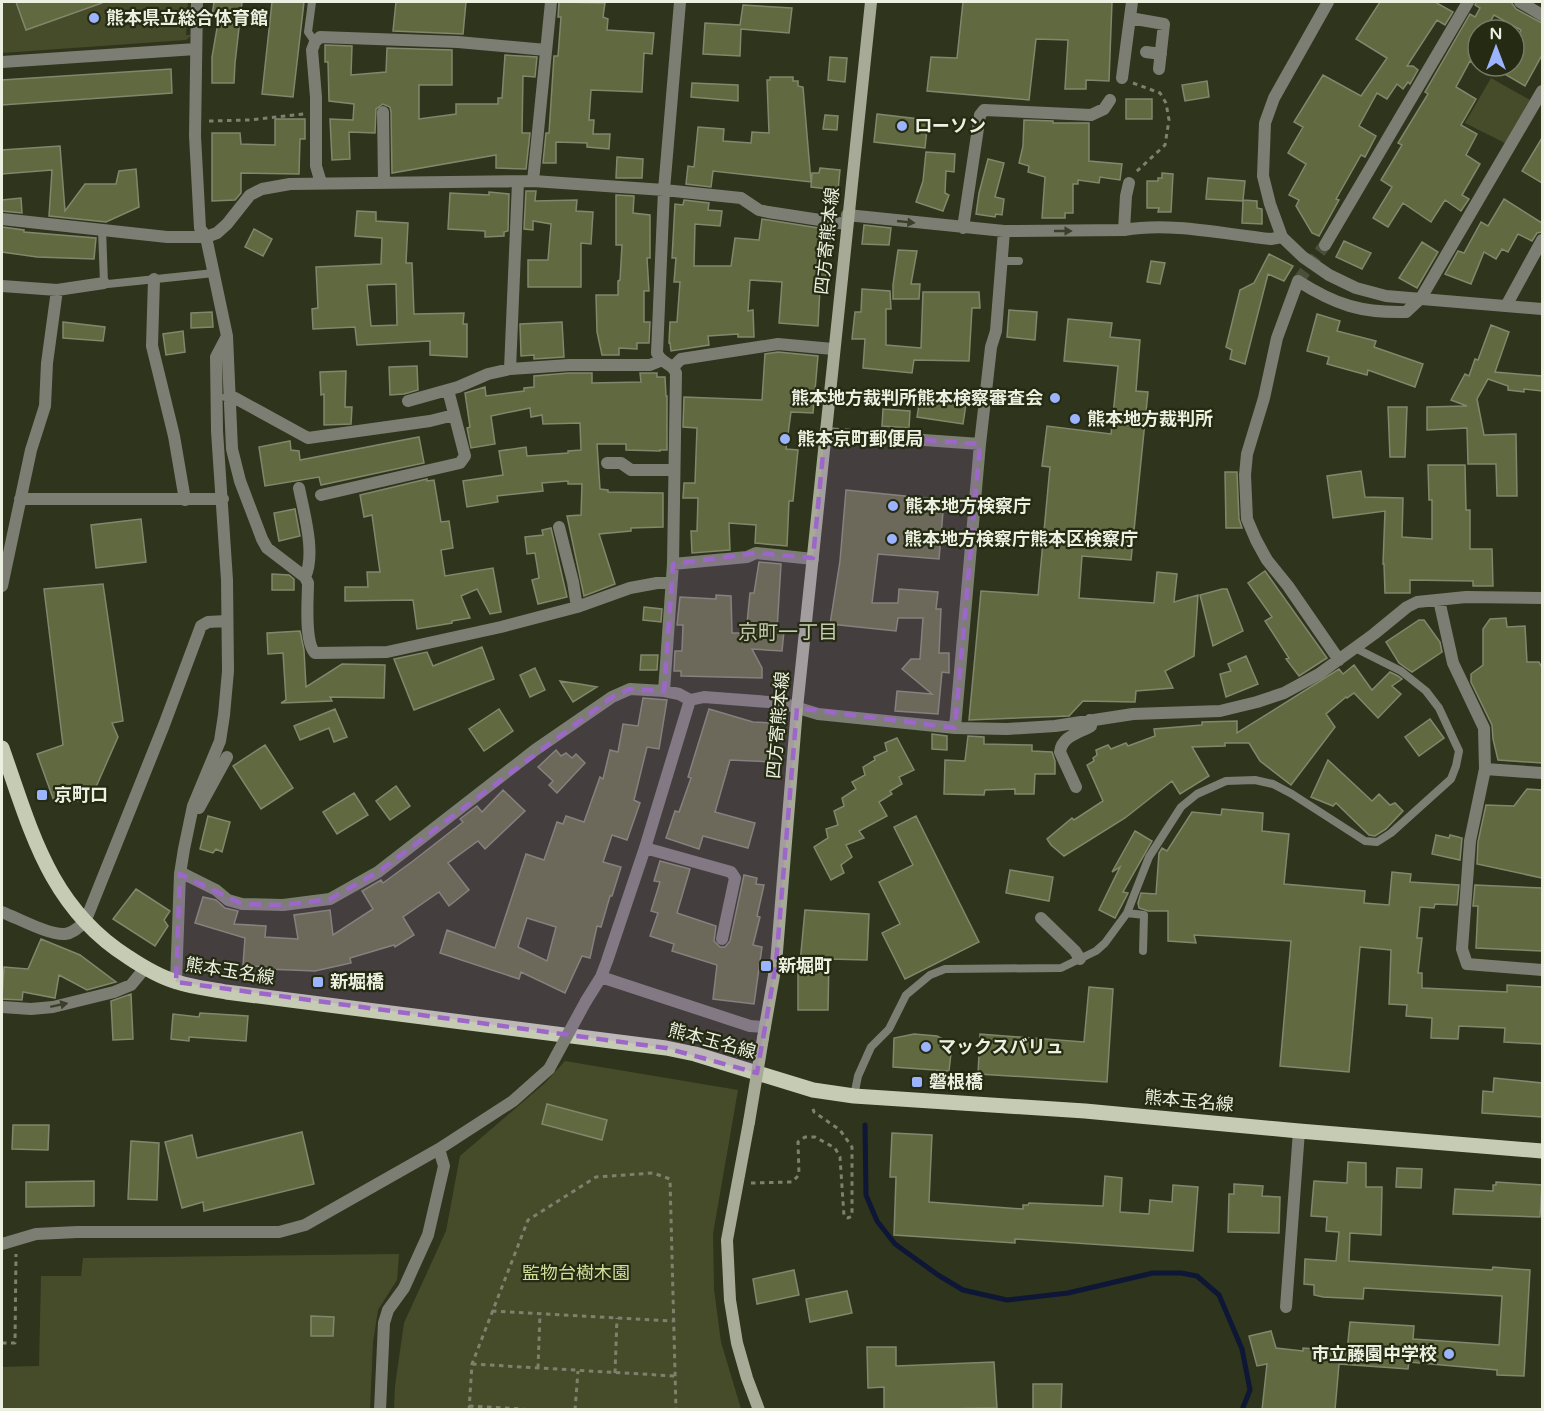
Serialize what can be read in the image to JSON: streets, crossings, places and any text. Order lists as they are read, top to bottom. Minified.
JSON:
{"streets":{"main road":["四方寄熊本線","熊本玉名線"]},"districts":["京町一丁目"],"parks":["監物台樹木園"],"places":{"other":["熊本県立総合体育館","ローソン","熊本地方裁判所熊本検察審査会","熊本地方裁判所","熊本京町郵便局","熊本地方検察庁","熊本地方検察庁熊本区検察庁","マックスバリュ","市立藤園中学校"],"transit":["京町口","新堀町","新堀橋","磐根橋"]},"north":"top"}
